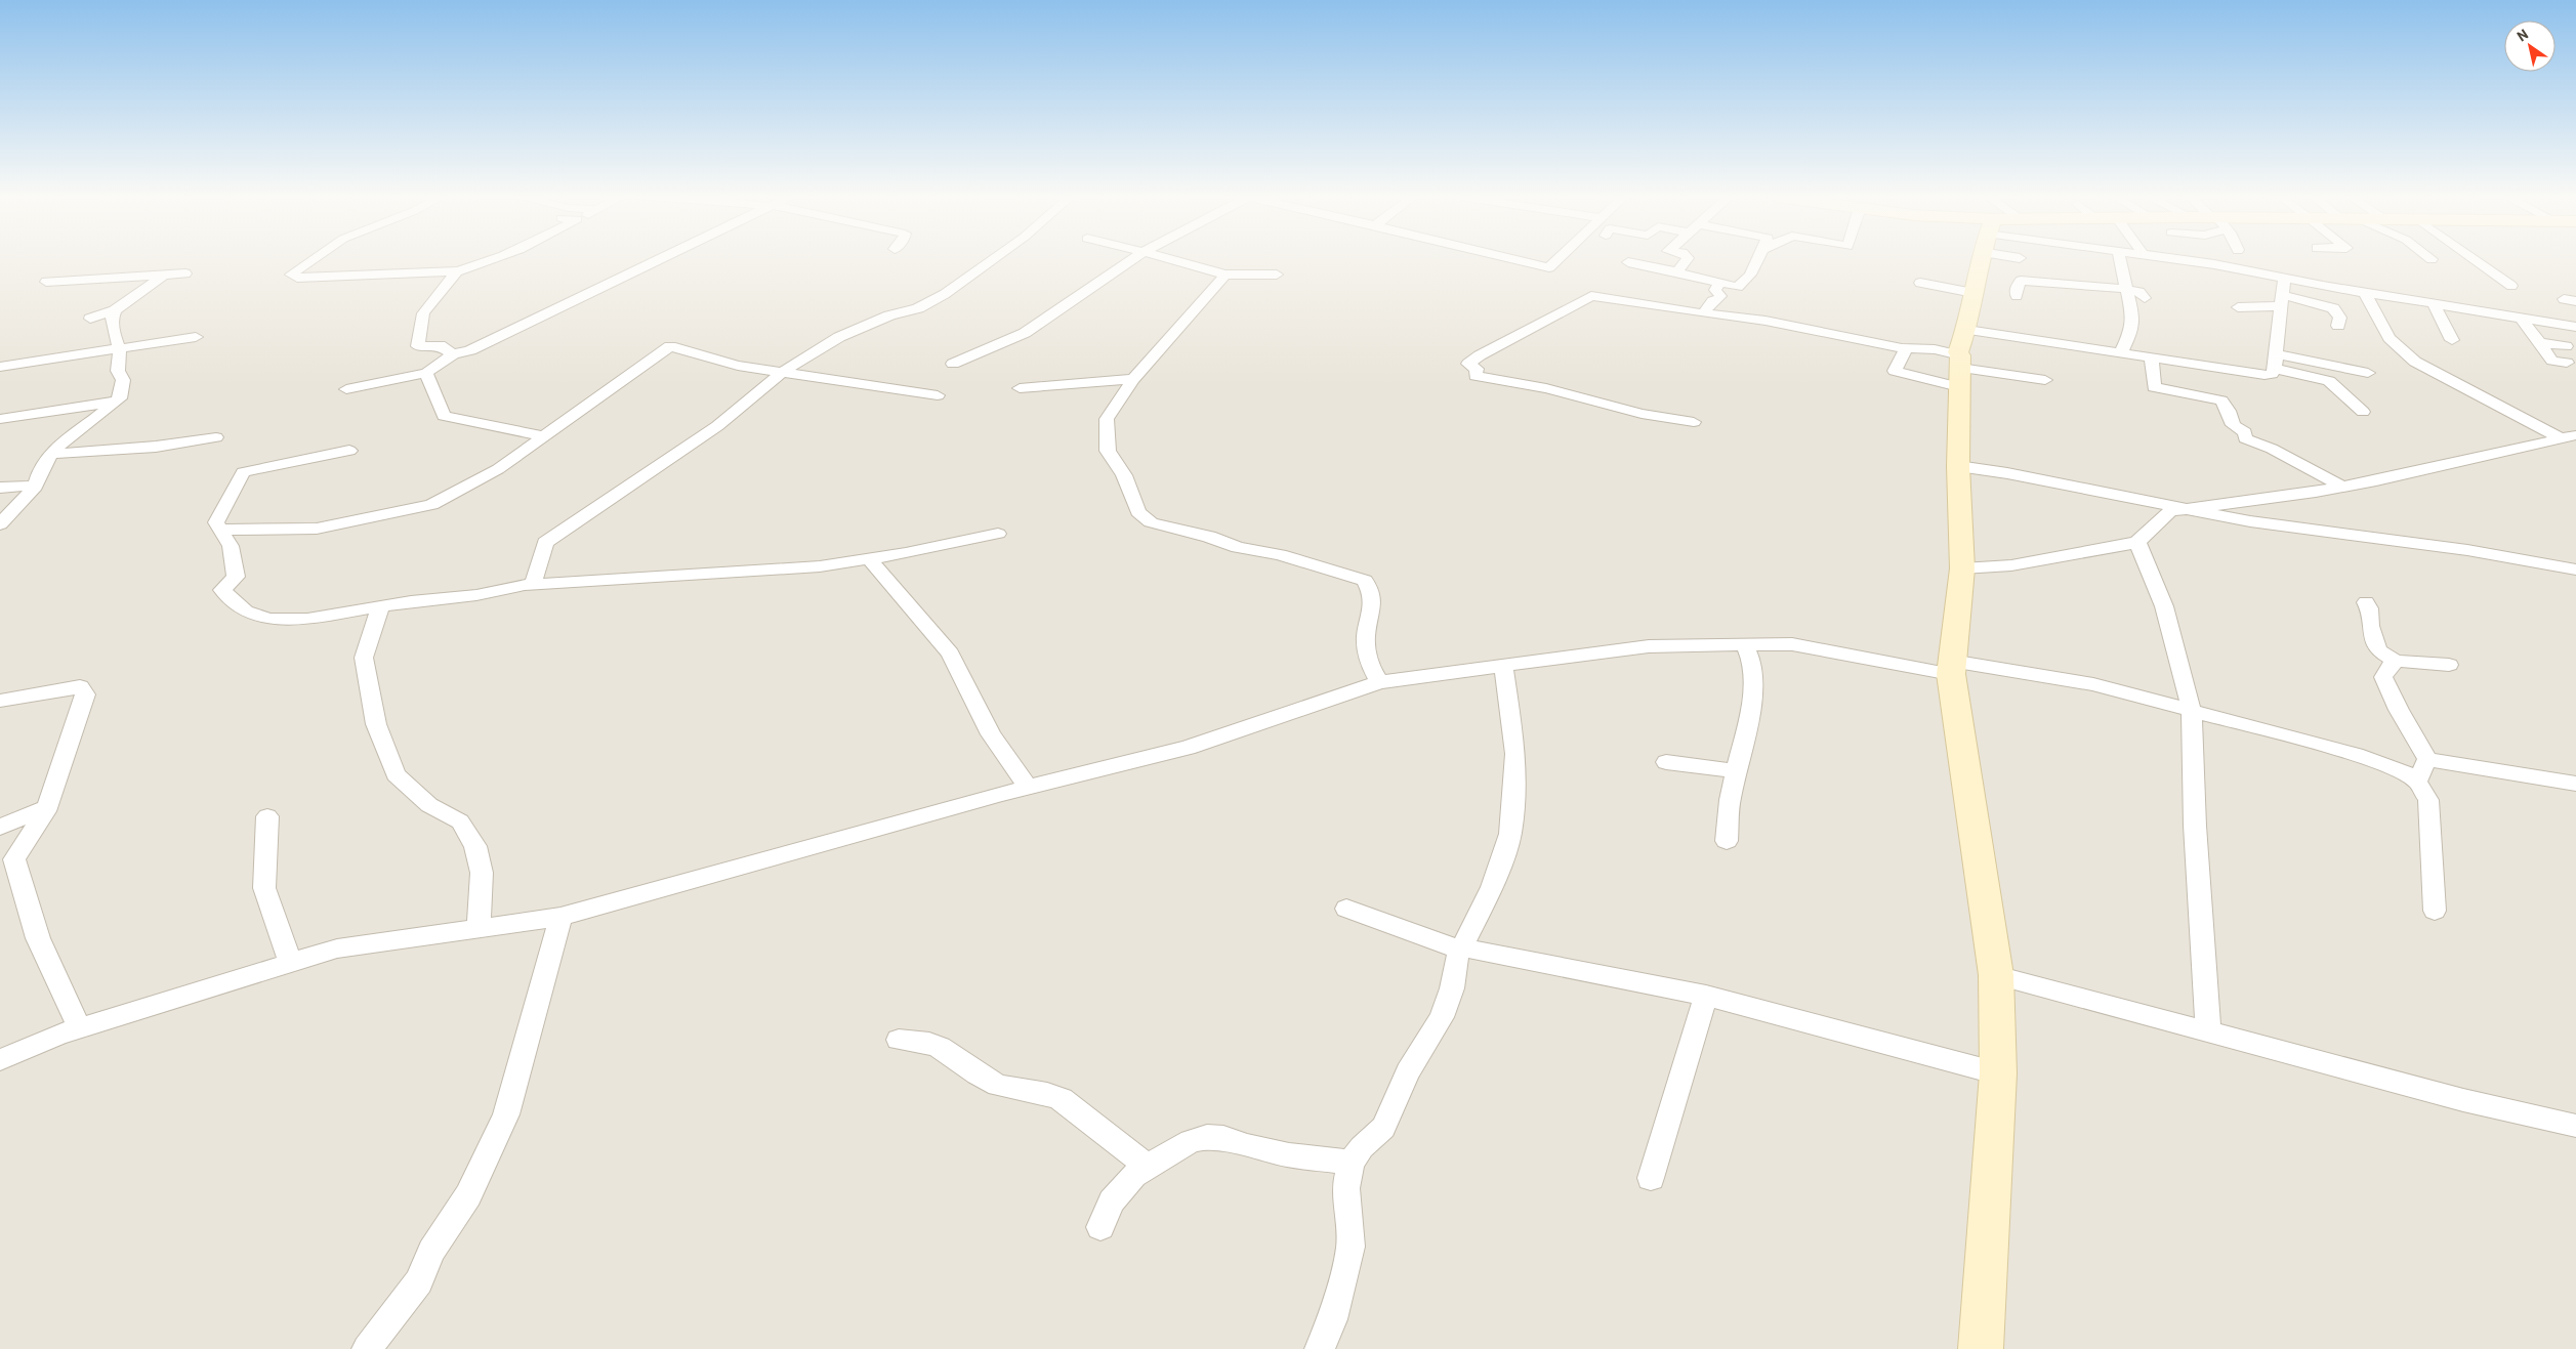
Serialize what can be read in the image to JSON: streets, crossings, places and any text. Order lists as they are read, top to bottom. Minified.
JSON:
{"north":"top left"}
